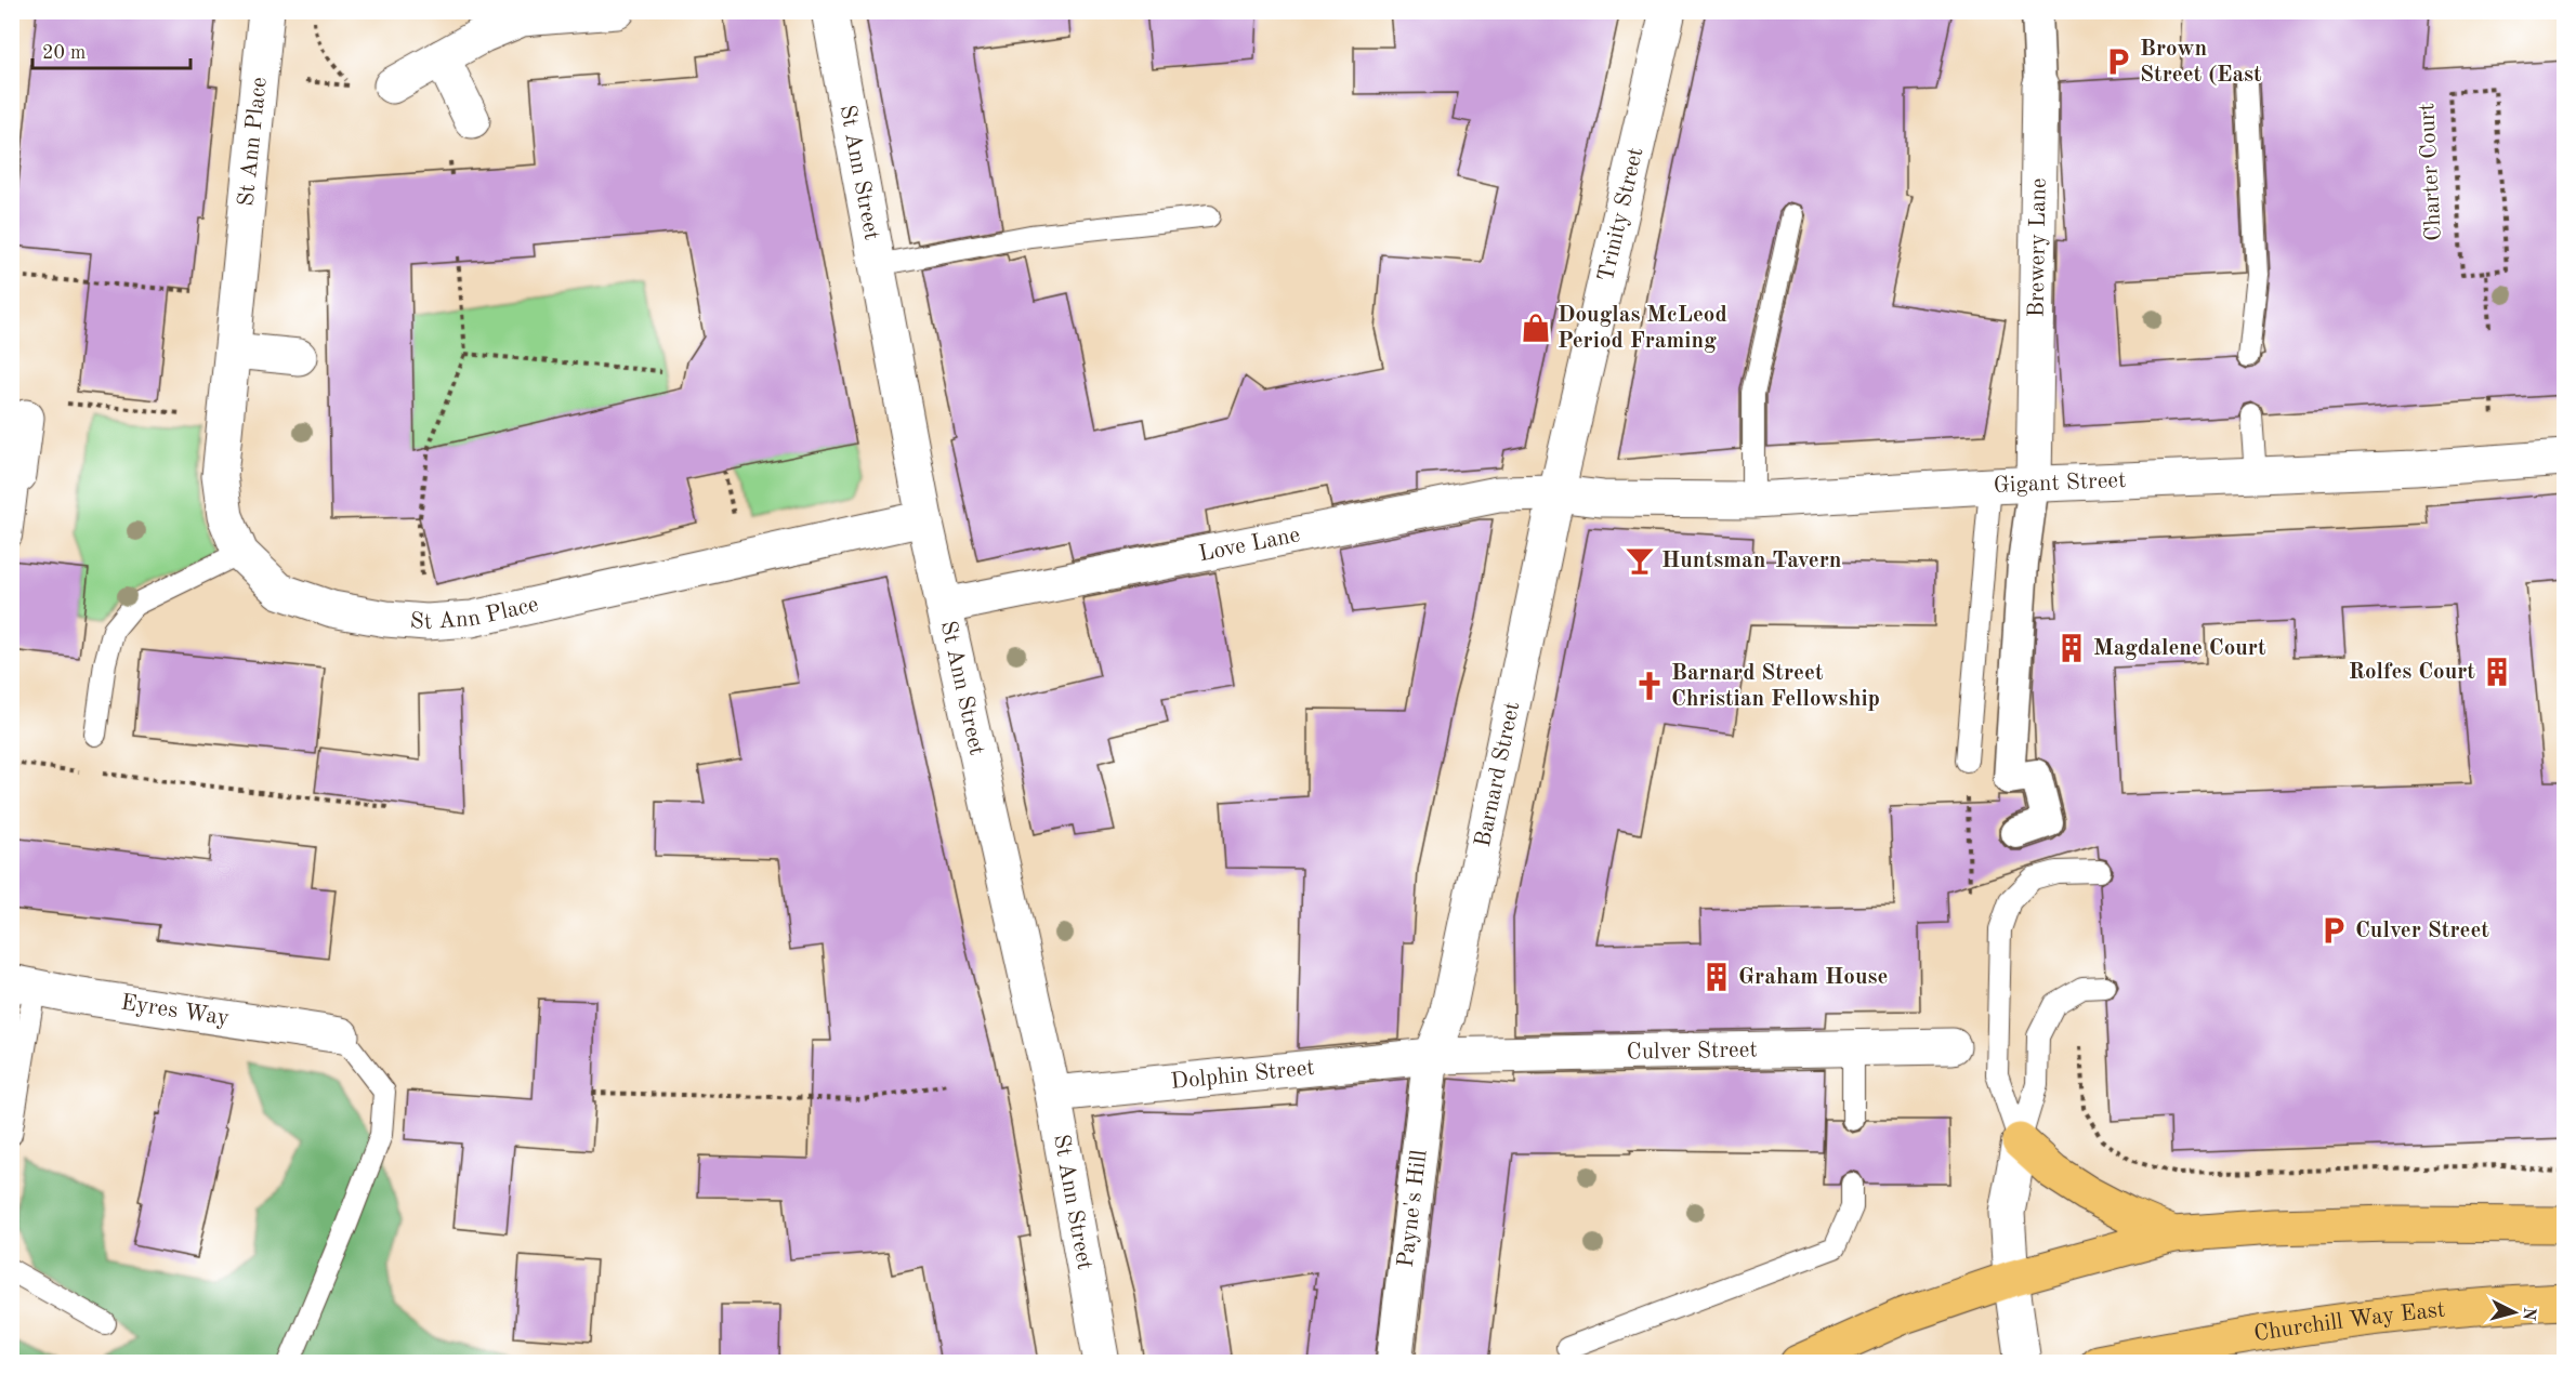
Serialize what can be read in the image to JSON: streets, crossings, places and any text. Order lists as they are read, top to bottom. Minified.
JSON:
{"streets":{"highway":["Churchill Way East"],"street":["St Ann Place","St Ann Street","Trinity Street","Brewery Lane","Gigant Street","Love Lane","Barnard Street","Eyres Way","Culver Street","Dolphin Street","Payne's Hill"],"path":["Charter Court"]},"crossings":[["St Ann Place","St Ann Street"],["St Ann Street","Love Lane"],["St Ann Street","Dolphin Street"],["Trinity Street","Gigant Street"],["Trinity Street","Love Lane"],["Trinity Street","Barnard Street"],["Brewery Lane","Gigant Street"],["Gigant Street","Love Lane"],["Gigant Street","Barnard Street"],["Love Lane","Barnard Street"],["Barnard Street","Culver Street"],["Barnard Street","Dolphin Street"],["Barnard Street","Payne's Hill"],["Culver Street","Dolphin Street"],["Culver Street","Payne's Hill"],["Dolphin Street","Payne's Hill"]],"places":{"parking":["Brown Street (East","Culver Street"],"shop":["Douglas McLeod Period Framing"],"bar":["Huntsman Tavern"],"building":["Magdalene Court","Rolfes Court","Graham House"],"church":["Barnard Street Christian Fellowship"]},"scale_bar":"20 m","north":"right"}
